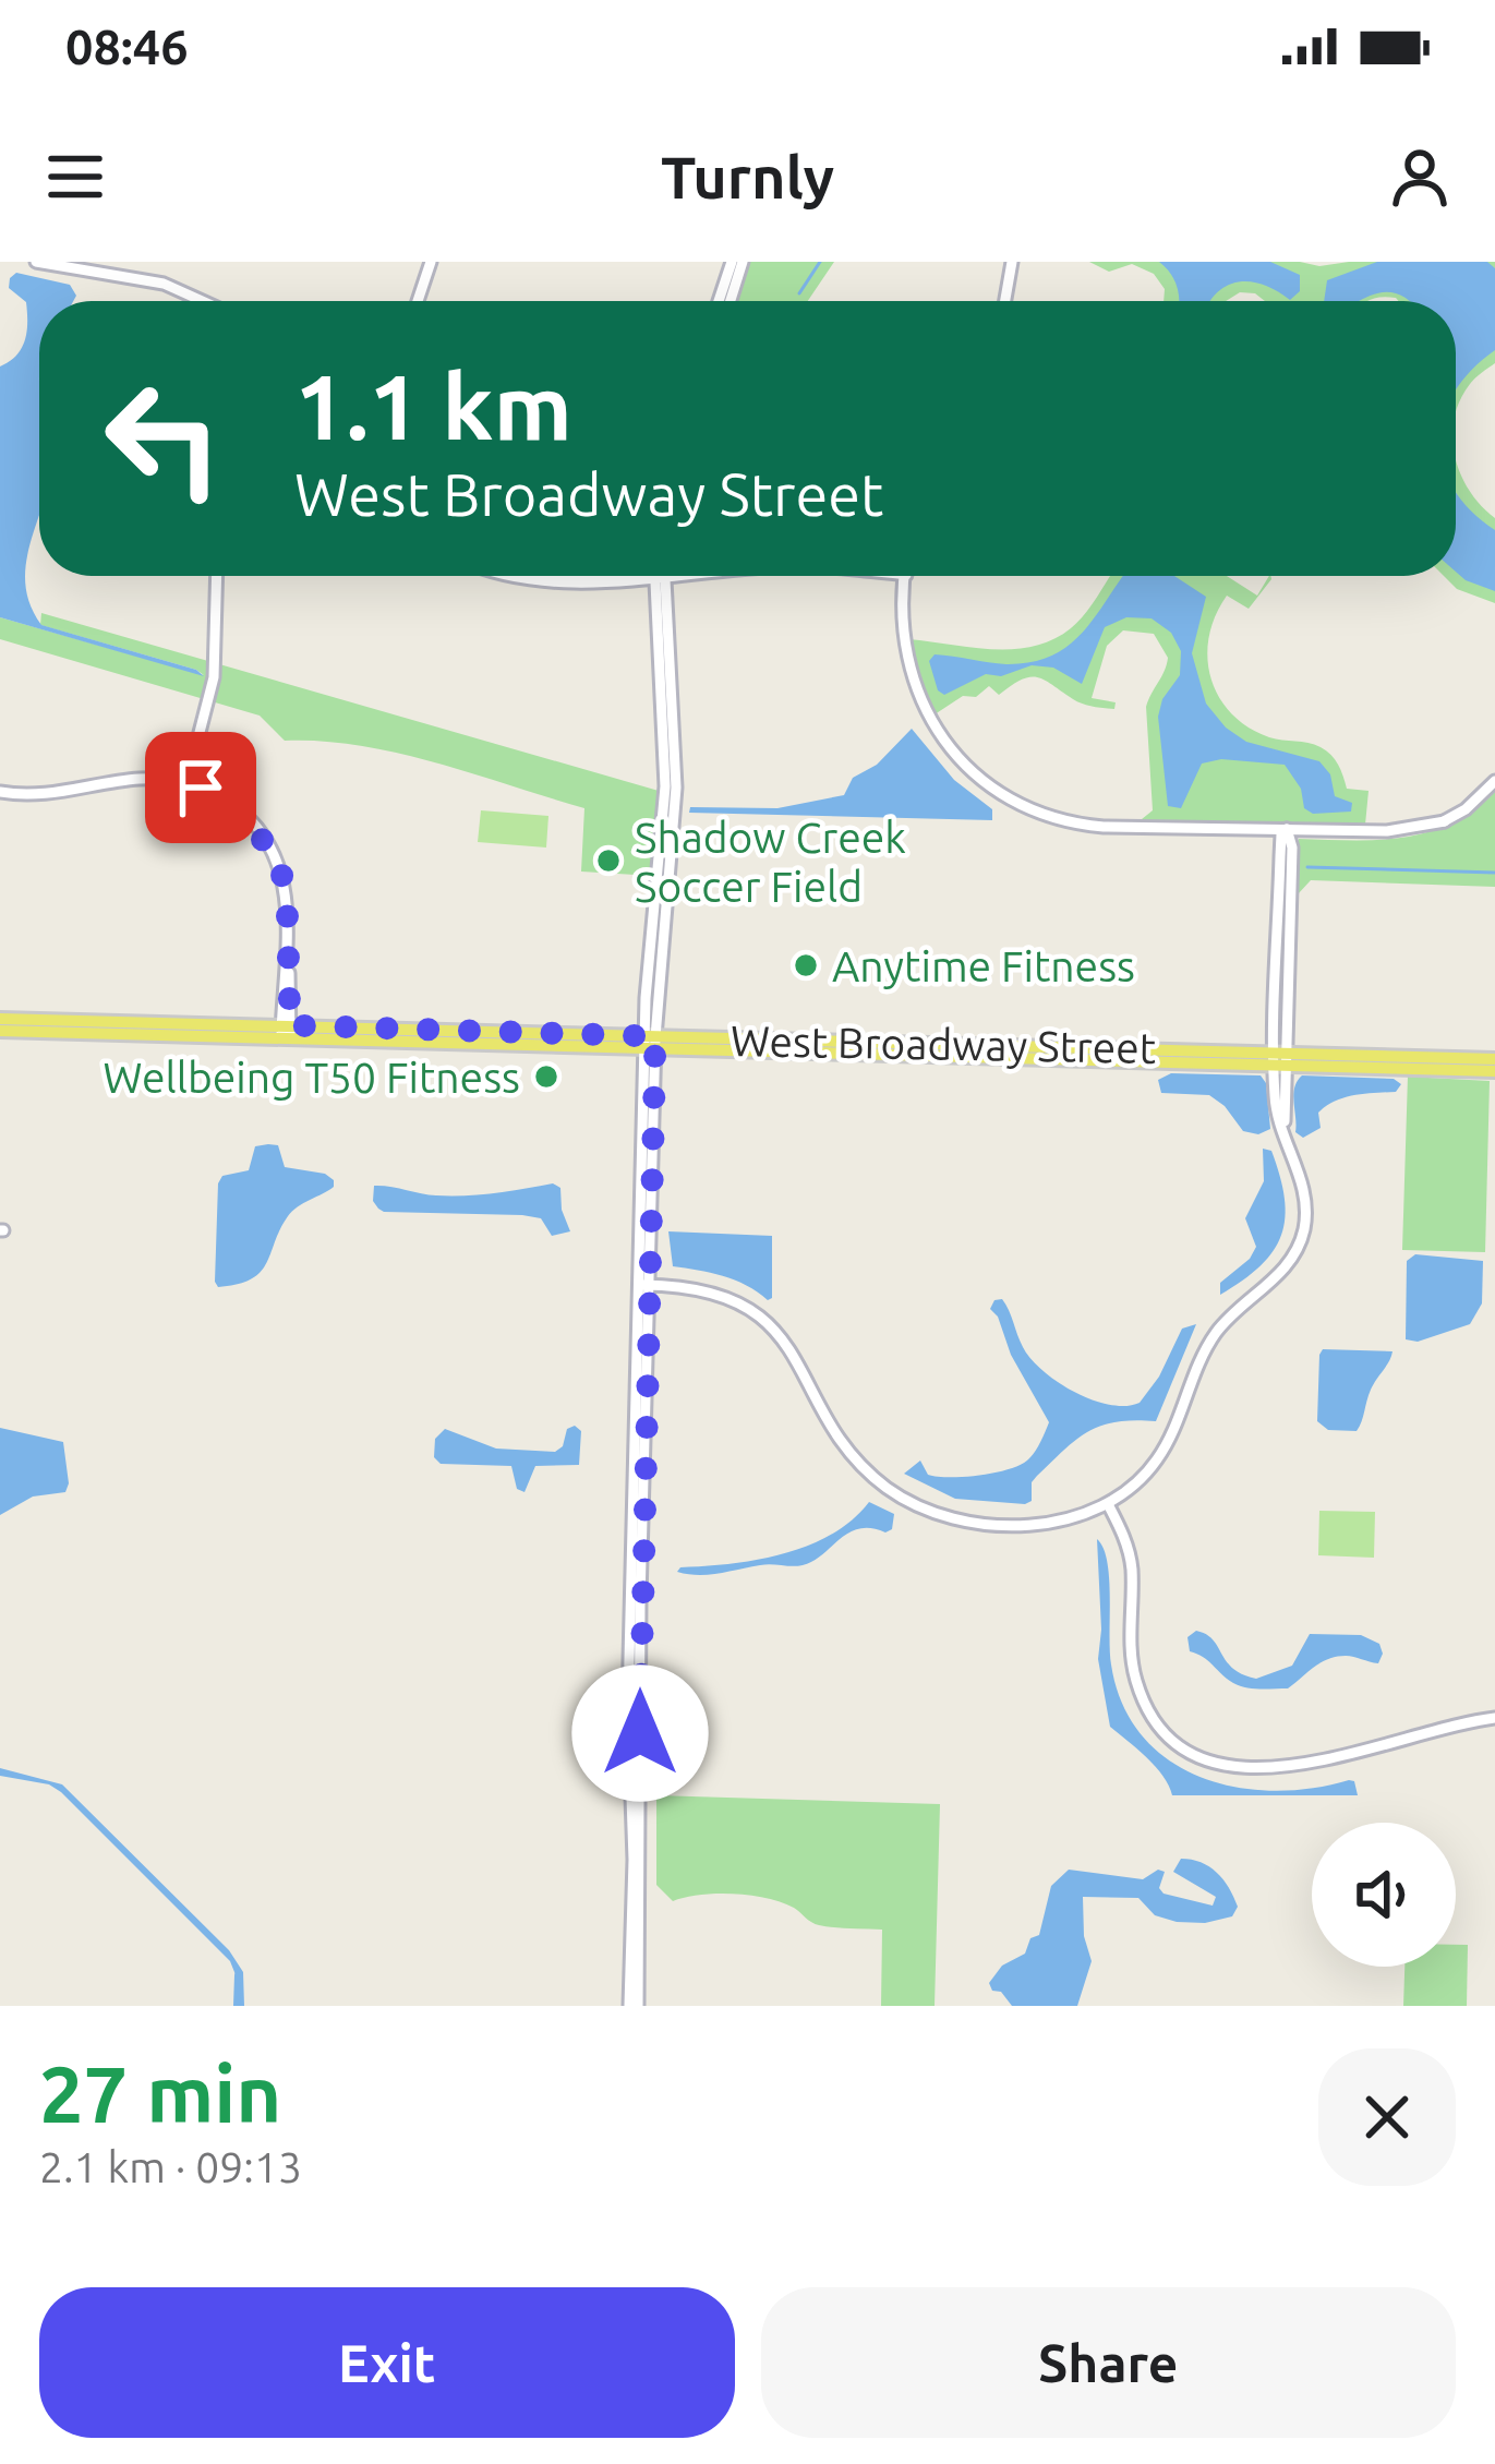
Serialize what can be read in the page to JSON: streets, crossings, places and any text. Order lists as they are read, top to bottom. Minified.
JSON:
{"streets":{"main road":["West Broadway Street"]},"places":["Shadow Creek Soccer Field","Anytime Fitness","Wellbeing T50 Fitness"],"page":{"status":"08:46","header":"Turnly","turn":["1.1 km","West Broadway Street"],"heading":["27 min","2.1 km · 09:13"],"buttons":["Exit","Share"]}}
